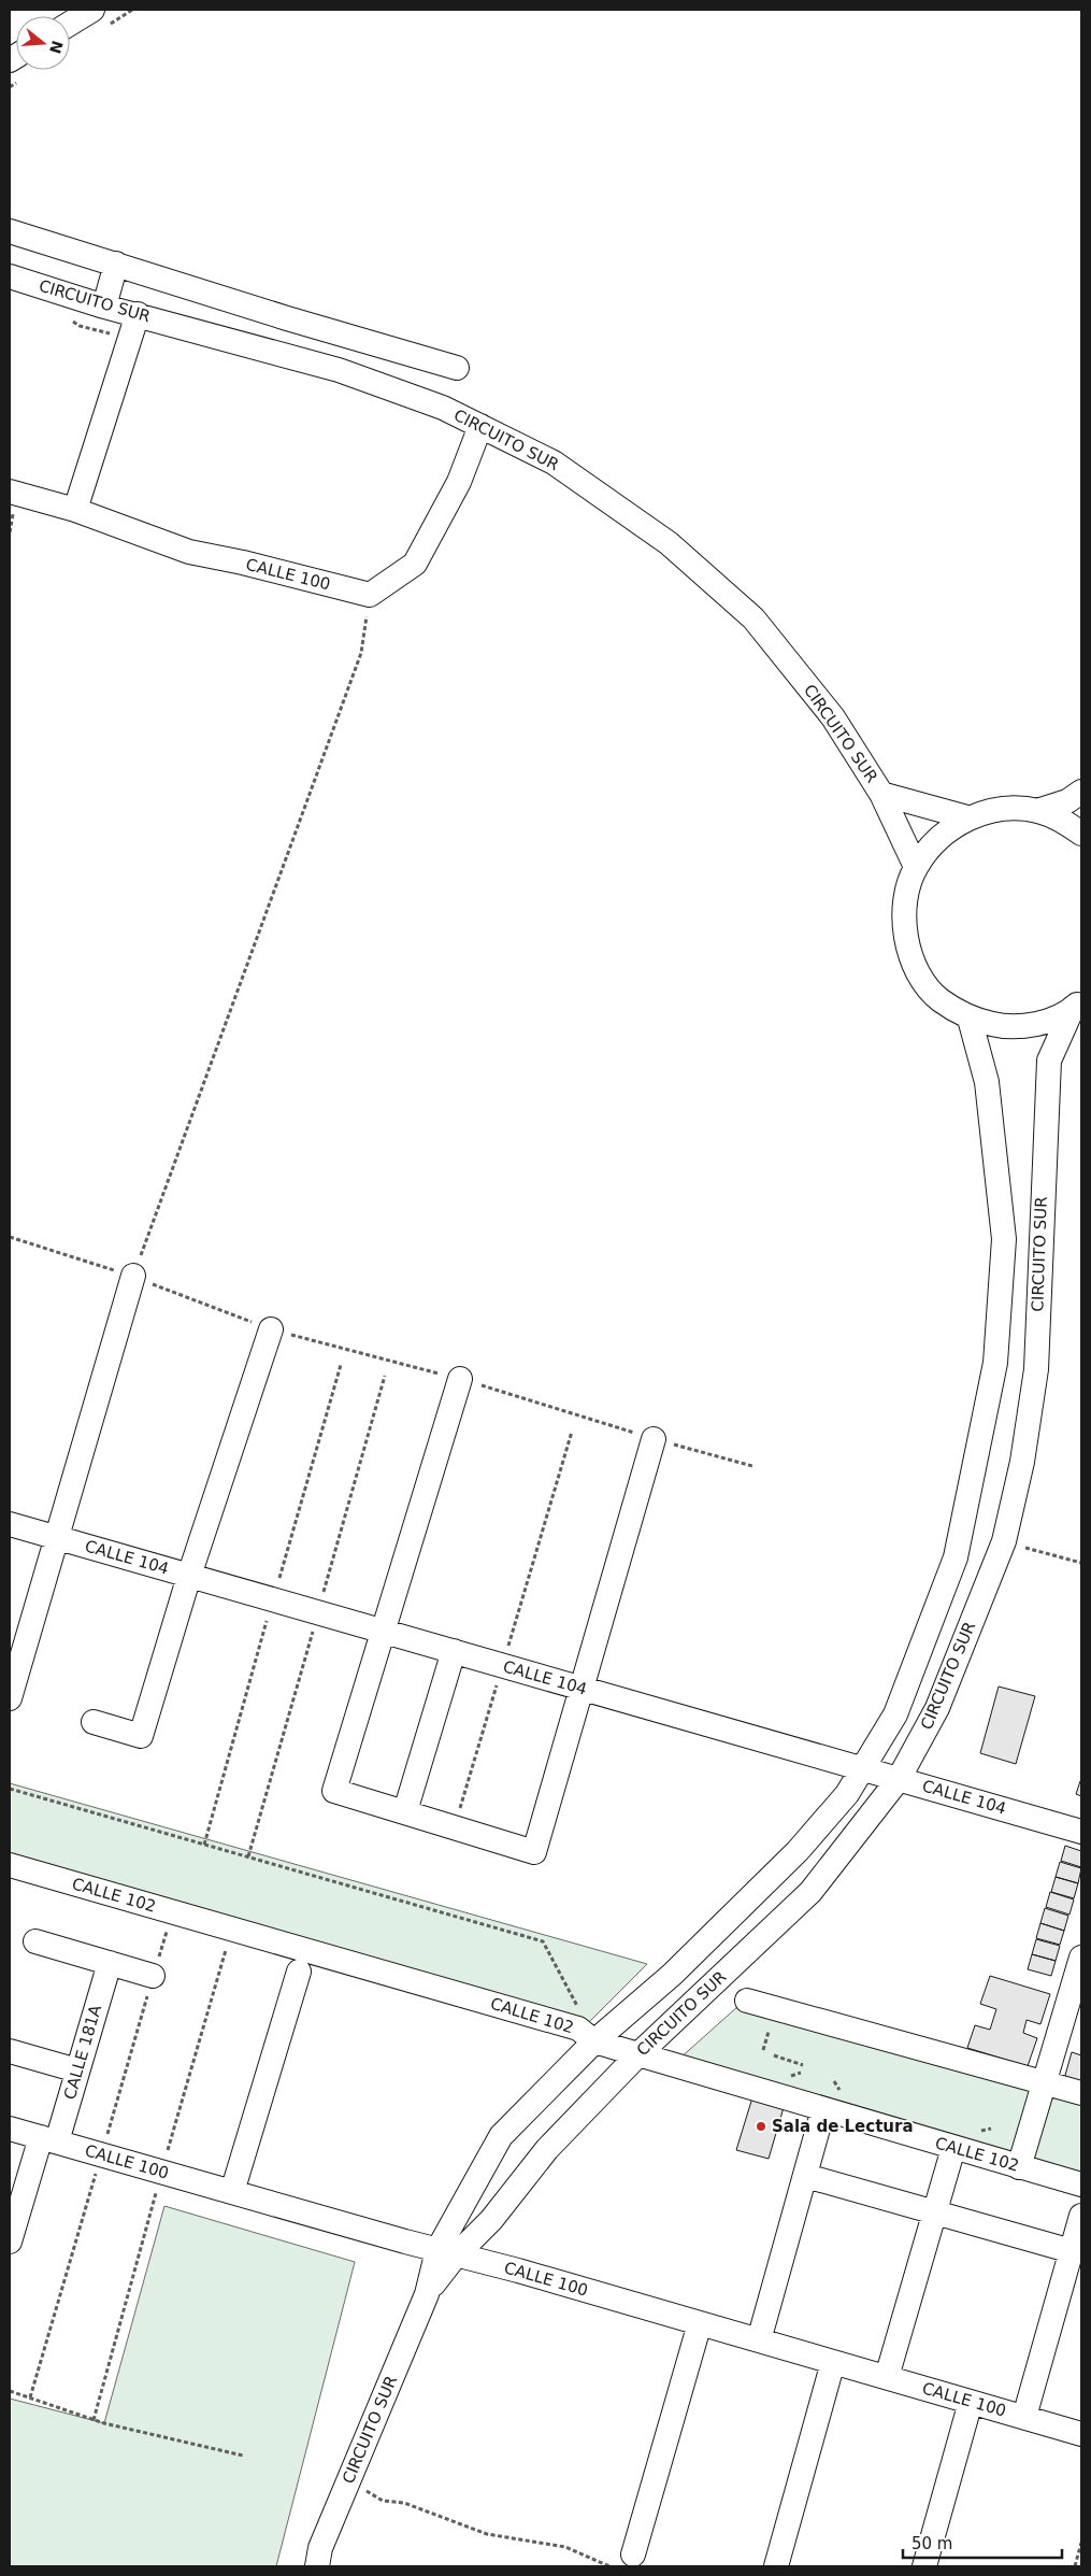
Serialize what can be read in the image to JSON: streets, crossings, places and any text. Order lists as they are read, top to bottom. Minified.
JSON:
{"streets":{"street":["CIRCUITO SUR","CALLE 100","CALLE 104","CALLE 102","CALLE 181A"]},"crossings":[["CIRCUITO SUR","CALLE 100"],["CIRCUITO SUR","CALLE 104"],["CIRCUITO SUR","CALLE 102"],["CALLE 100","CALLE 181A"]],"places":["Sala de Lectura"],"scale_bar":"50 m","north":"right"}
